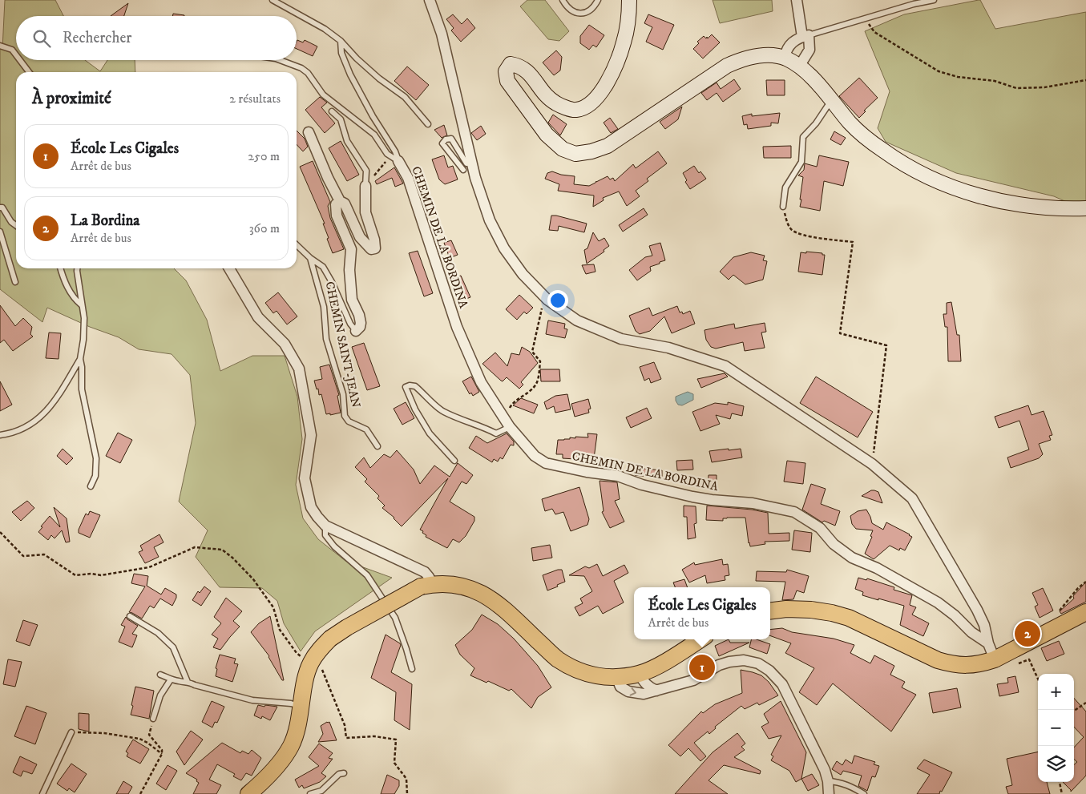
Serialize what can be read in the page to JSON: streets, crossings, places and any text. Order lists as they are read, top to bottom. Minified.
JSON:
{"streets":{"street":["CHEMIN DE LA BORDINA","CHEMIN SAINT-JEAN"]},"page":{"search":"Rechercher","heading":["À proximité","2 résultats"],"list":[{"mark":"1","name":"École Les Cigales","note":"Arrêt de bus","value":"250 m"},{"mark":"2","name":"La Bordina","note":"Arrêt de bus","value":"360 m"}],"popup":["École Les Cigales","Arrêt de bus"],"pins":["2","1"],"map_buttons":["+","−"]}}
